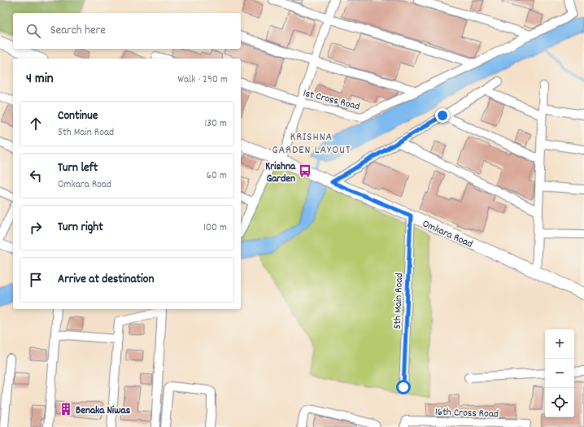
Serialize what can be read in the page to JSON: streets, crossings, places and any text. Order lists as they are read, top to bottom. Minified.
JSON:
{"streets":{"street":["1st Cross Road","Omkara Road","5th Main Road","16th Cross Road"]},"crossings":[["Omkara Road","5th Main Road"]],"districts":["KRISHNA GARDEN LAYOUT"],"places":{"bus stop":["Krishna Garden"],"building":["Benaka Niwas"]},"page":{"search":"Search here","heading":["4 min","Walk · 290 m"],"list":[["Continue","5th Main Road","130 m"],["Turn left","Omkara Road","60 m"],["Turn right","100 m"],"Arrive at destination"],"map_buttons":["+","−"]}}
